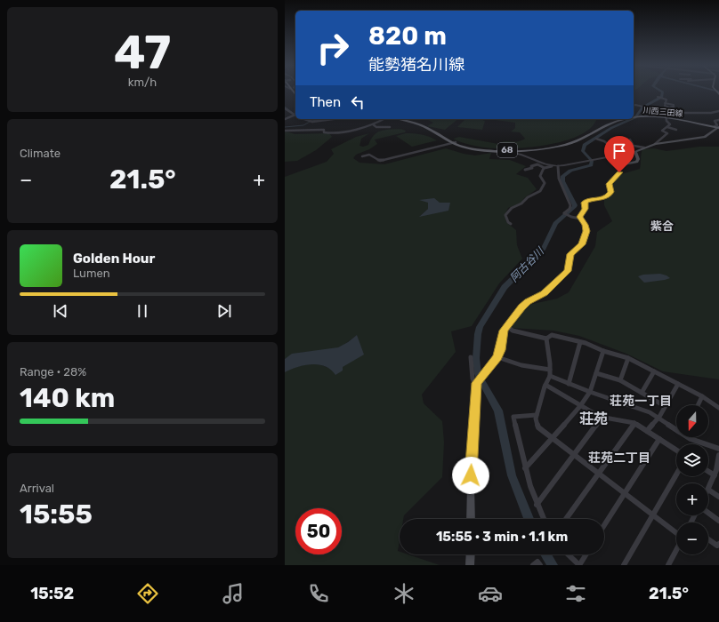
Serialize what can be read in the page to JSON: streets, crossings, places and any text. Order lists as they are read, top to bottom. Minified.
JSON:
{"streets":{"main road":["川西三田線","68"]},"districts":["紫合","荘苑一丁目","荘苑","荘苑二丁目"],"water":["阿古谷川"],"north":"bottom","page":{"tile":[["47","km/h"],"Climate",["Range · 28%","140 km"],["Arrival","15:55"]],"turn":["820 m","能勢猪名川線"],"then":"Then","heat":["−","21.5°","+"],"song":["Golden Hour","Lumen"],"map_buttons":["+","−"],"limit":"50","trip":"15:55 · 3 min · 1.1 km","tabs":["15:52","21.5°"]}}
